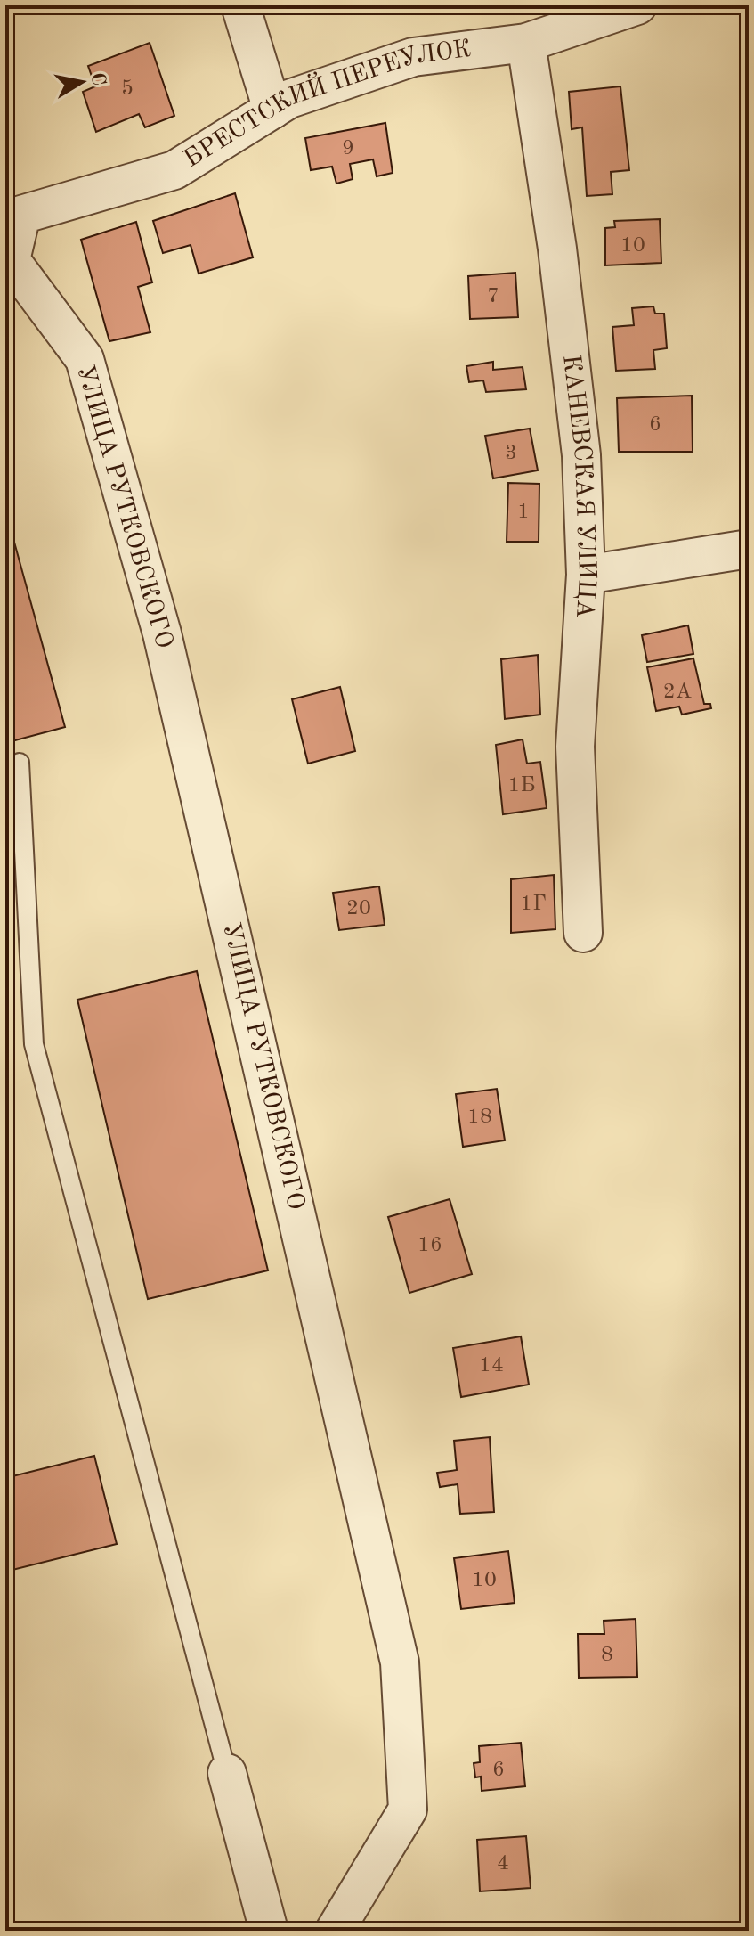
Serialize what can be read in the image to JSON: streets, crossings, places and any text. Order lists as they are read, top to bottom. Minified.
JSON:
{"streets":{"street":["БРЕСТСКИЙ ПЕРЕУЛОК","КАНЕВСКАЯ УЛИЦА","УЛИЦА РУТКОВСКОГО"]},"crossings":[["БРЕСТСКИЙ ПЕРЕУЛОК","КАНЕВСКАЯ УЛИЦА"],["БРЕСТСКИЙ ПЕРЕУЛОК","УЛИЦА РУТКОВСКОГО"]],"house_numbers":["5","9","10","7","6","3","1","2А","1Б","1Г","20","18","16","14","10","8","6","4"],"north":"right"}
